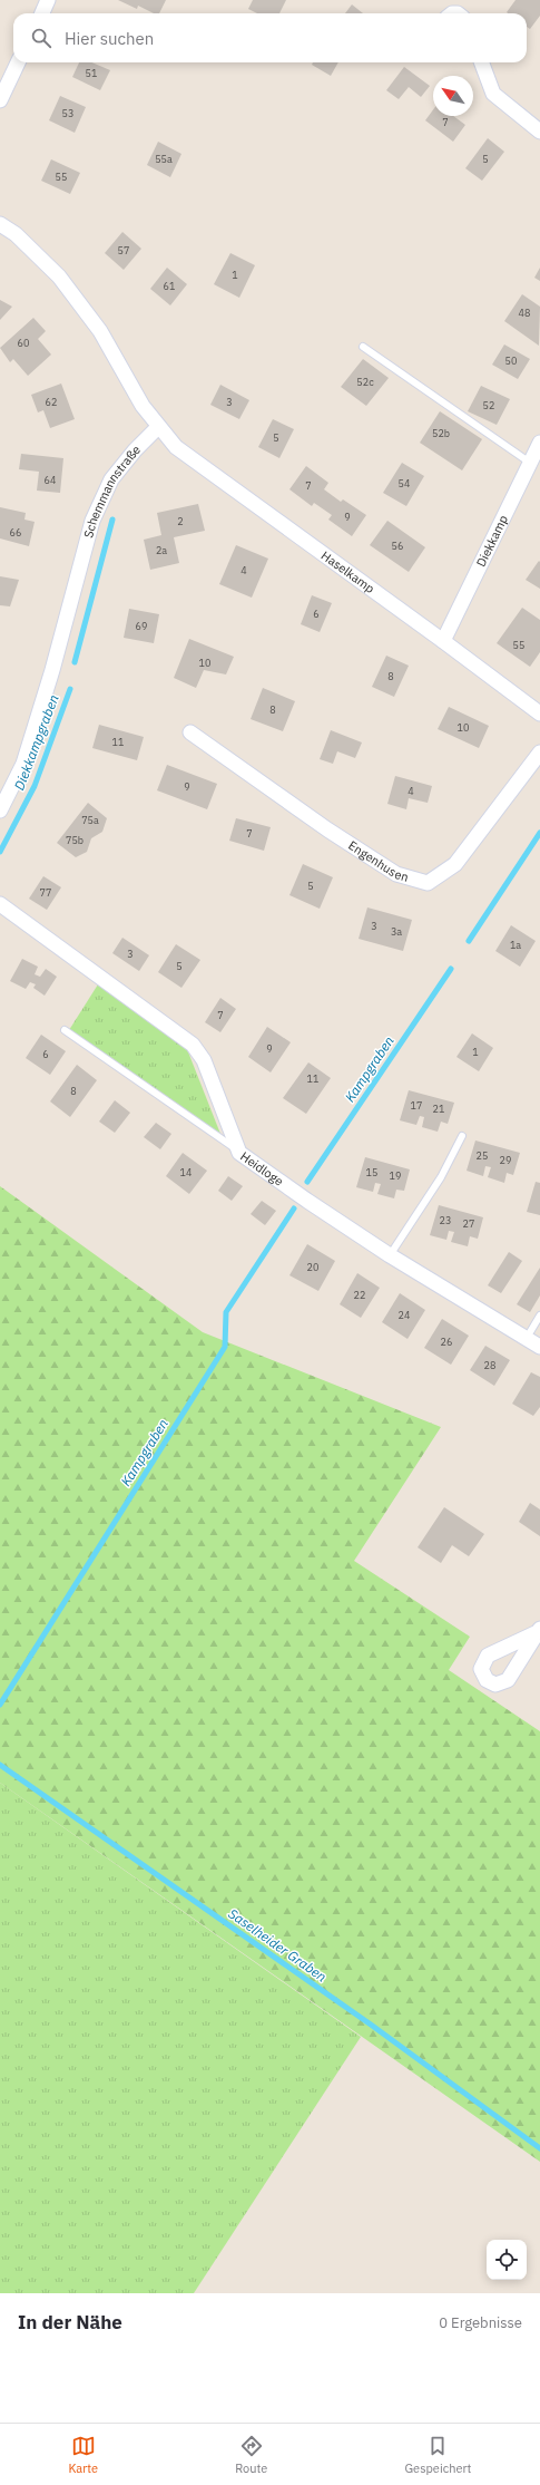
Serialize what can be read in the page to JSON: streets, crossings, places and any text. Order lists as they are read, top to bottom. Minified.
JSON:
{"streets":{"street":["Schemmannstraße","Diekkamp","Haselkamp","Engenhusen","Heidloge"]},"crossings":[["Schemmannstraße","Haselkamp"],["Diekkamp","Haselkamp"]],"water":["Diekkampgraben","Kampgraben","Saselheider Graben"],"house_numbers":["51","53","7","55a","5","55","57","1","61","48","60","50","52c","62","3","52","52b","5","64","54","7","9","2","66","56","2a","4","6","69","55","10","8","8","10","11","9","4","75a","7","75b","5","77","3","3a","1a","3","5","7","9","1","6","11","8","17","21","25","29","14","15","19","23","27","20","22","24","26","28"],"north":"top left","page":{"search":"Hier suchen","heading":["In der Nähe","0 Ergebnisse"],"nav":["Karte","Route","Gespeichert"]}}
